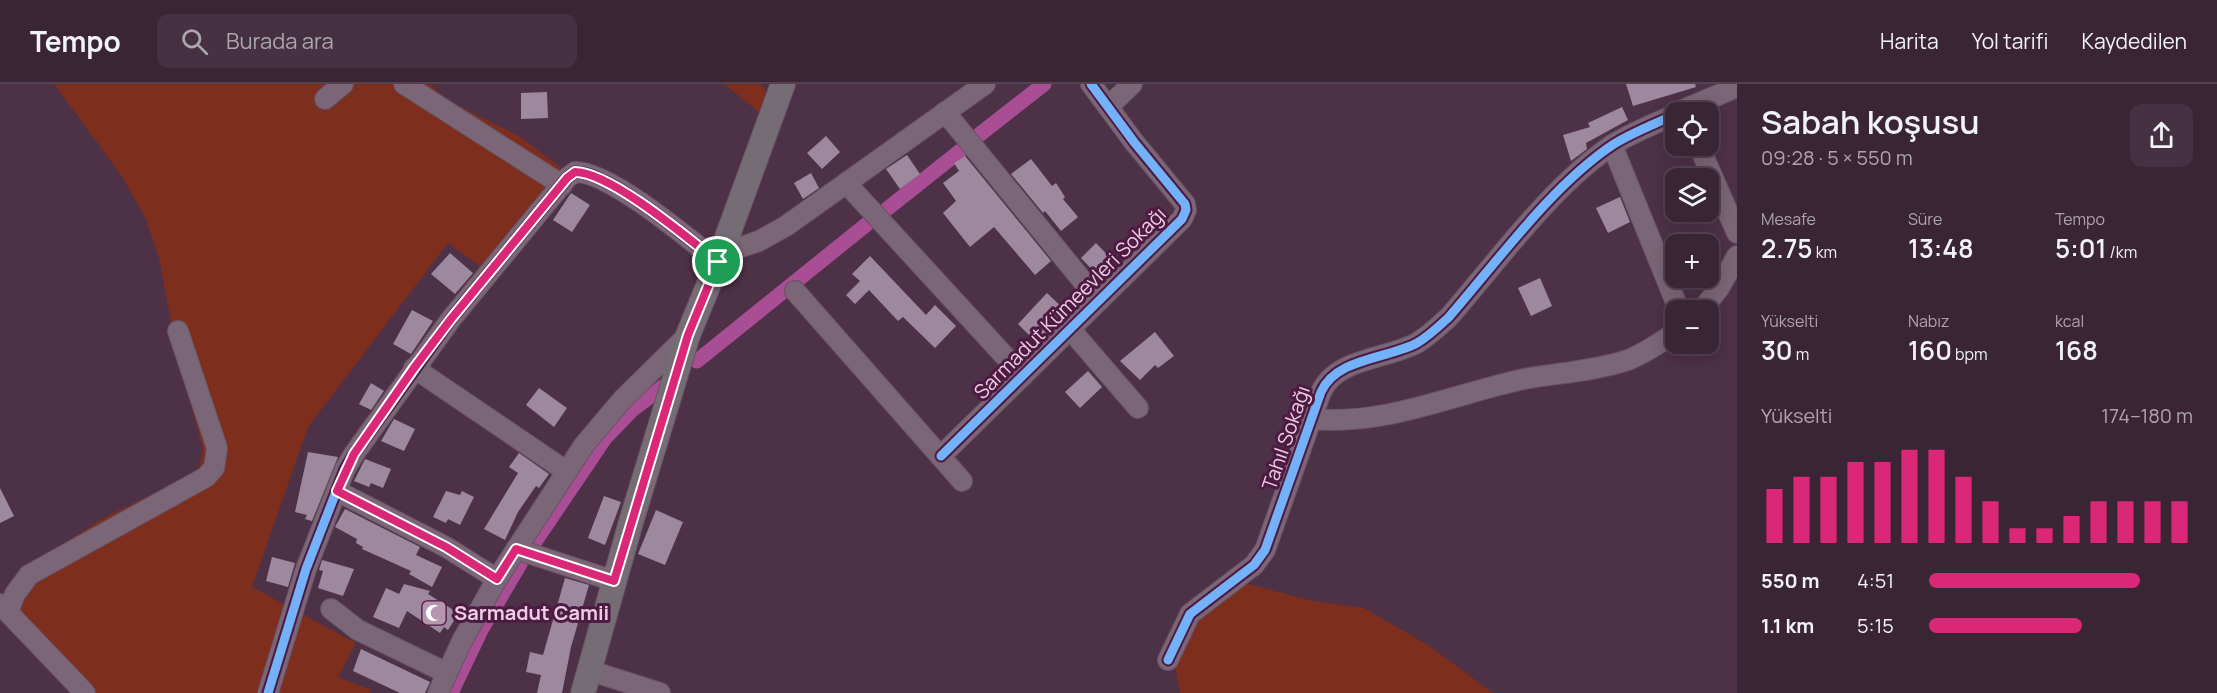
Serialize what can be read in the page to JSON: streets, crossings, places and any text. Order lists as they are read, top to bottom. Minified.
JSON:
{"streets":{"street":["Sarmadut Kümeevleri Sokağı","Tahıl Sokağı"]},"places":{"mosque":["Sarmadut Camii"]},"page":{"header":"Tempo","search":"Burada ara","nav":["Harita","Yol tarifi","Kaydedilen"],"heading":["Sabah koşusu","09:28 · 5 × 550 m"],"map_buttons":["+","−"],"stats":[["Mesafe","2.75 km"],["Süre","13:48"],["Tempo","5:01 /km"],["Yükselti","30 m"],["Nabız","160 bpm"],["kcal","168"]],"chart":["Yükselti","174–180 m"],"list":[{"name":"550 m","note":"4:51"},{"name":"1.1 km","note":"5:15"}]}}
